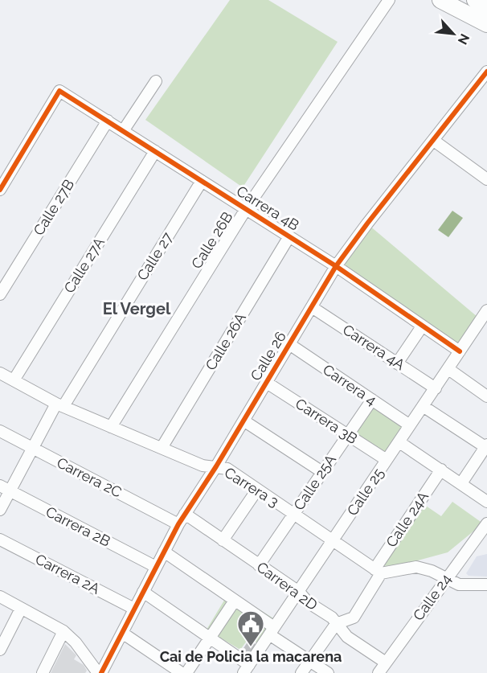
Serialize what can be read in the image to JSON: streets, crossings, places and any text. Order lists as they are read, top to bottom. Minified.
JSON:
{"streets":{"street":["Calle 27B","Carrera 4B","Calle 26B","Calle 27","Calle 27A","Calle 26A","Carrera 4A","Calle 26","Carrera 4","Carrera 3B","Carrera 2C","Calle 25A","Carrera 3","Calle 25","Calle 24A","Carrera 2B","Carrera 2A","Carrera 2D","Calle 24"]},"crossings":[["Calle 27B","Carrera 4B"],["Carrera 4B","Calle 26B"],["Carrera 4B","Calle 27"],["Carrera 4B","Calle 27A"],["Carrera 4B","Calle 26A"],["Carrera 4B","Calle 26"],["Carrera 4B","Calle 25"],["Calle 26B","Carrera 3"],["Calle 27","Carrera 2C"],["Calle 27","Carrera 3"],["Calle 27","Carrera 2B"],["Calle 26A","Carrera 3"],["Carrera 4A","Calle 26"],["Carrera 4A","Calle 25"],["Calle 26","Carrera 4"],["Calle 26","Carrera 3B"],["Calle 26","Carrera 2C"],["Calle 26","Carrera 3"],["Calle 26","Carrera 2B"],["Calle 26","Carrera 2A"],["Calle 26","Carrera 2D"],["Carrera 4","Calle 25A"],["Carrera 4","Calle 25"],["Carrera 3B","Calle 25A"],["Carrera 3B","Calle 25"],["Calle 25A","Carrera 3"],["Calle 25A","Carrera 2D"],["Carrera 3","Calle 25"],["Carrera 3","Calle 24A"],["Calle 25","Carrera 2D"],["Calle 24A","Carrera 2D"],["Carrera 2D","Calle 24"]],"districts":["El Vergel"],"places":{"public building":["Cai de Policia la macarena"]},"north":"bottom right"}
